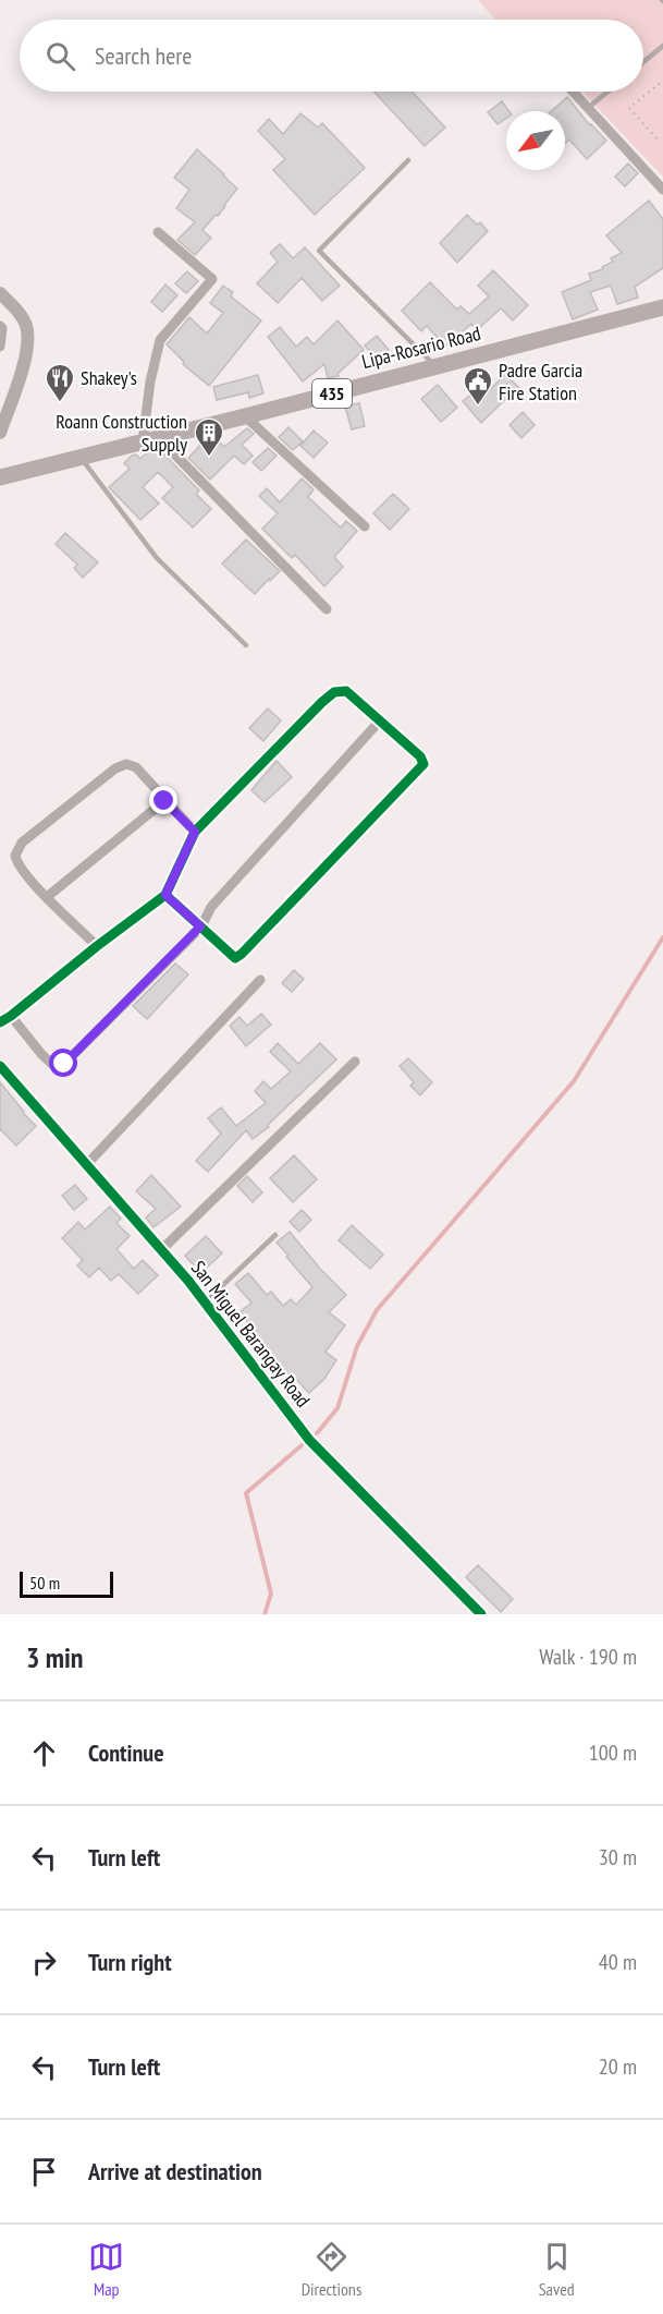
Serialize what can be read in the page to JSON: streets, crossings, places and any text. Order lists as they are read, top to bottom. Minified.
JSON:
{"streets":{"main road":["Lipa-Rosario Road","435"],"street":["San Miguel Barangay Road"]},"places":{"restaurant":["Shakey's"],"public building":["Padre Garcia Fire Station"],"building":["Roann Construction Supply"]},"scale_bar":"50 m","north":"bottom left","page":{"search":"Search here","scale":"50 m","heading":["3 min","Walk · 190 m"],"list":[["Continue","100 m"],["Turn left","30 m"],["Turn right","40 m"],["Turn left","20 m"],"Arrive at destination"],"nav":["Map","Directions","Saved"]}}
